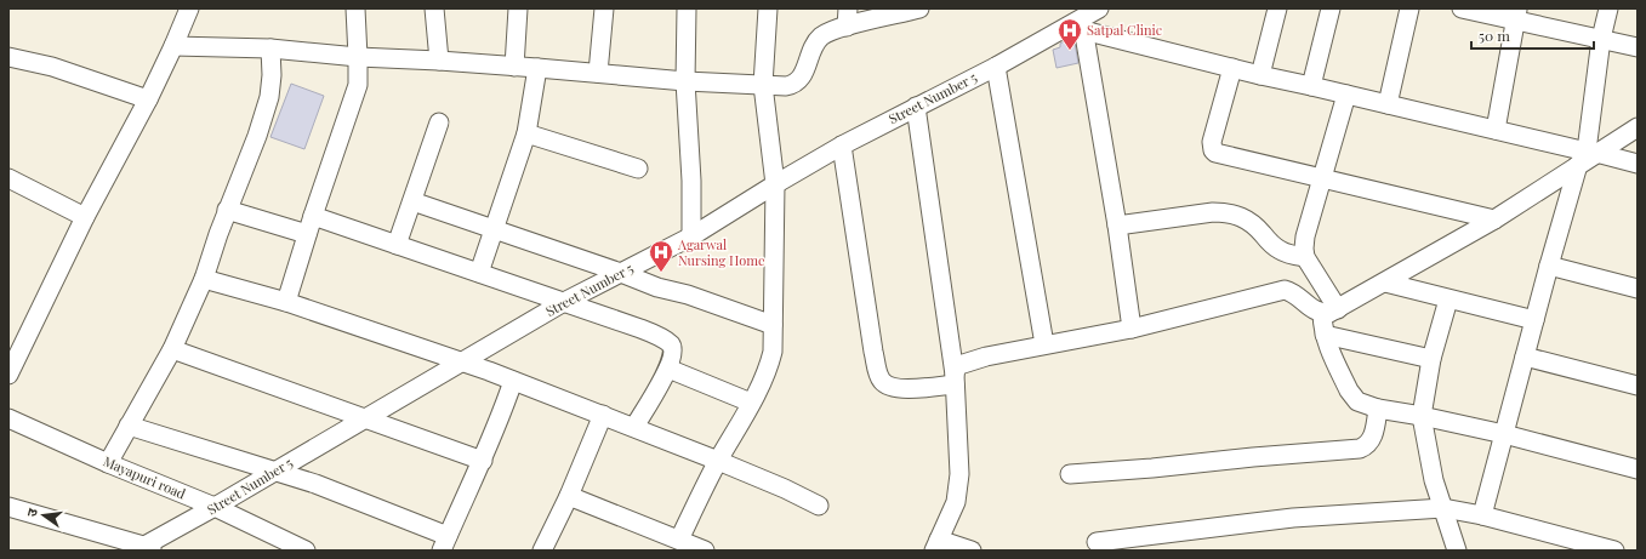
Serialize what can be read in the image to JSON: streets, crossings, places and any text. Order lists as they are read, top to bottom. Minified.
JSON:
{"streets":{"street":["Street Number 5","Mayapuri road"]},"crossings":[["Street Number 5","Mayapuri road"]],"places":{"hospital":["Satpal Clinic","Agarwal Nursing Home"]},"scale_bar":"50 m","north":"left"}
